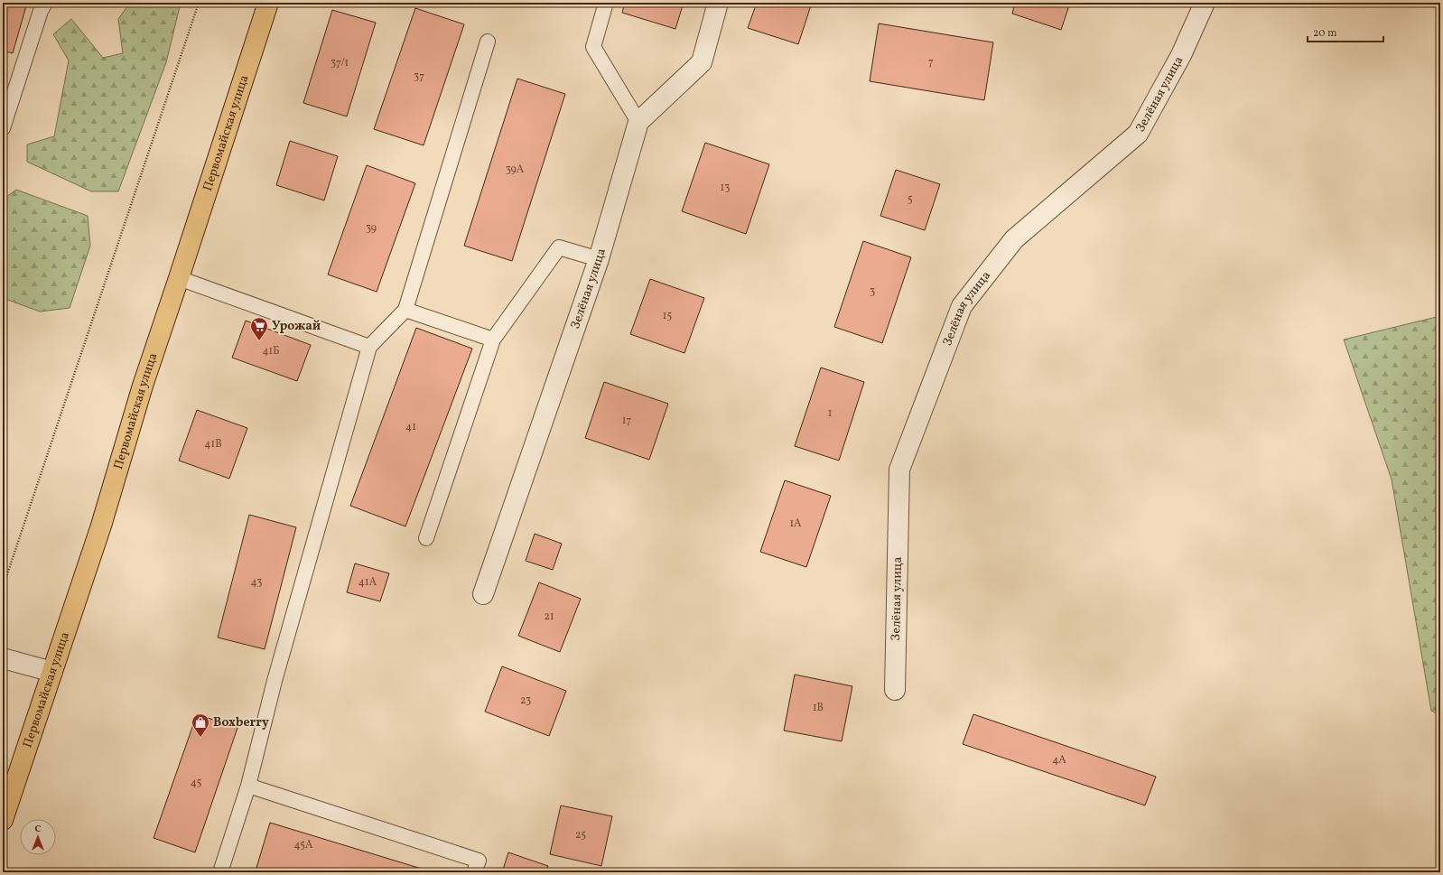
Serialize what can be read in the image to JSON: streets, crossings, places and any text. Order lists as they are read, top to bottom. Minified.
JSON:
{"streets":{"main road":["Первомайская улица"],"street":["Зелёная улица"]},"places":{"supermarket":["Урожай"],"shop":["Boxberry"]},"house_numbers":["7","37/1","37","39А","13","5","39","3","15","41Б","1","17","41","41В","1А","43","41А","21","23","1В","4А","45","25","45А"],"scale_bar":"20 m","north":"top"}
